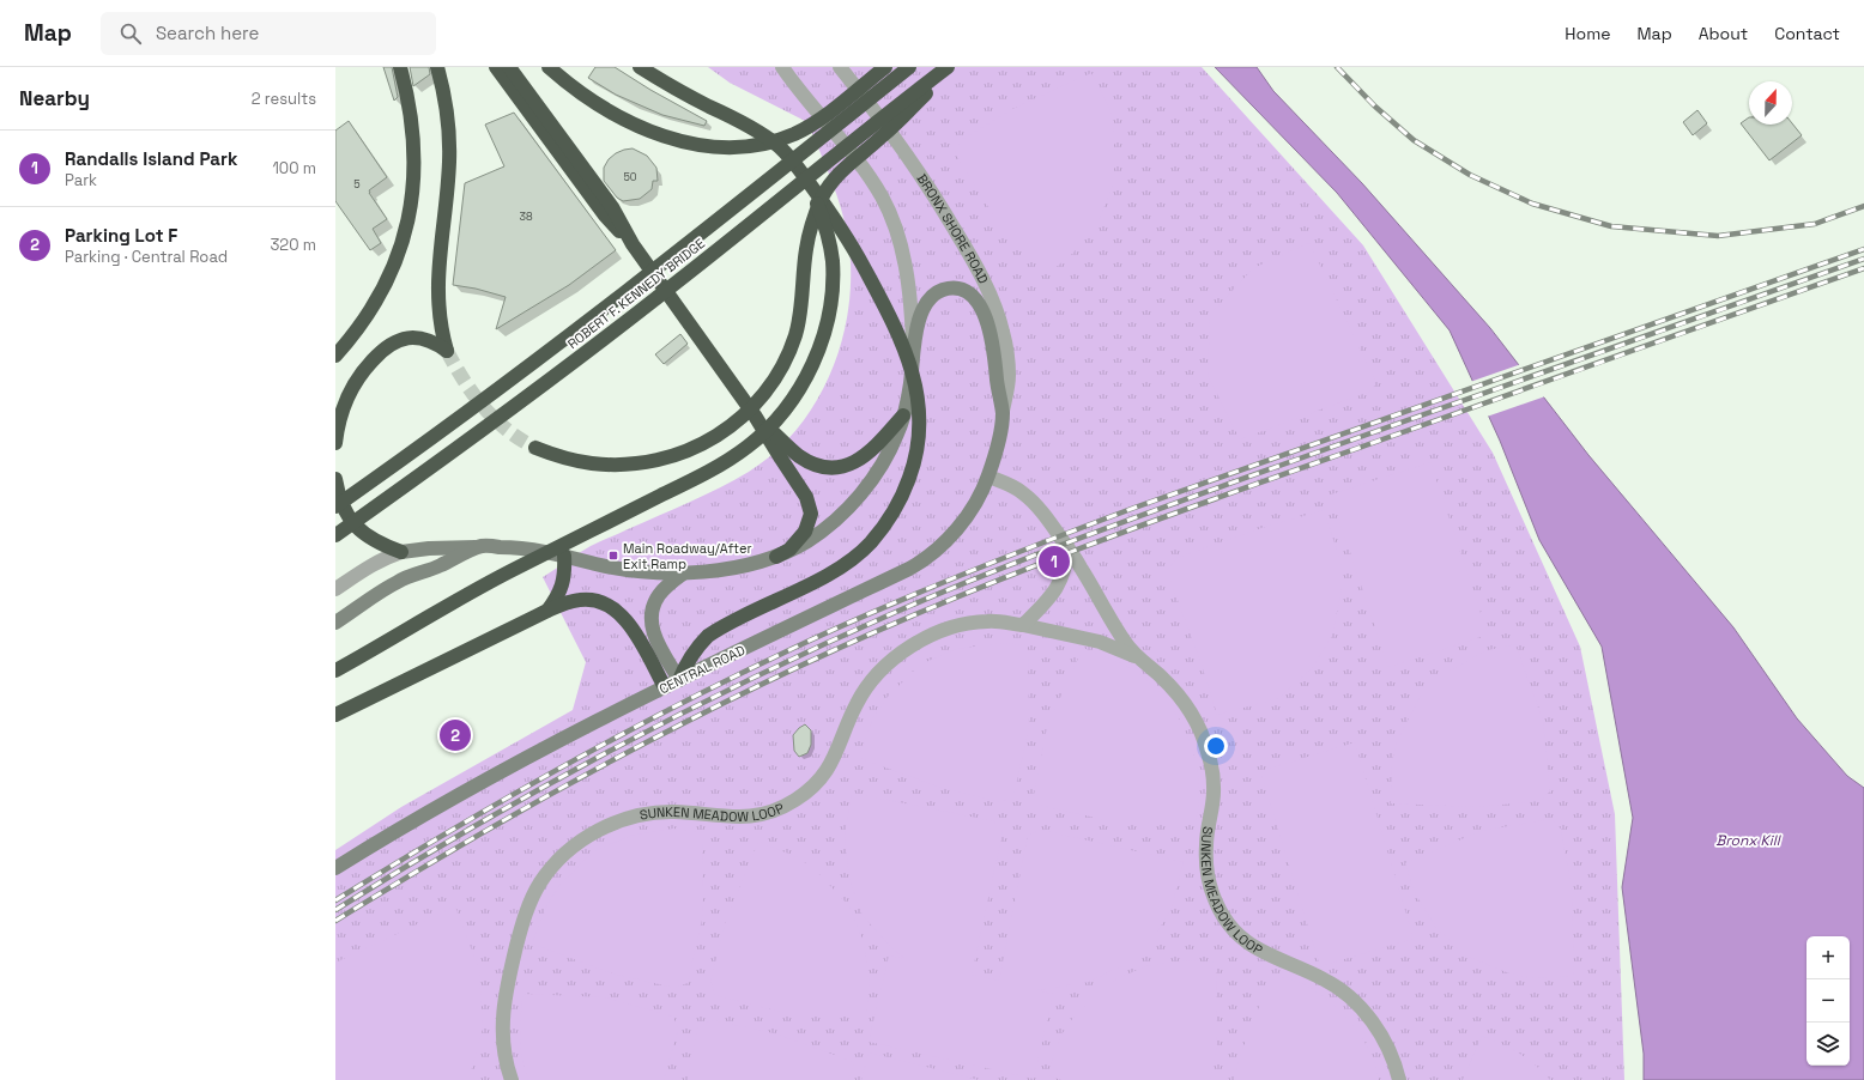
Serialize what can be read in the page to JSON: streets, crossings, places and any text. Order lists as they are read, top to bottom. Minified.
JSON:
{"streets":{"highway":["ROBERT F. KENNEDY BRIDGE"],"street":["BRONX SHORE ROAD","CENTRAL ROAD","SUNKEN MEADOW LOOP"]},"crossings":[["BRONX SHORE ROAD","CENTRAL ROAD"],["CENTRAL ROAD","SUNKEN MEADOW LOOP"]],"water":["Bronx Kill"],"places":{"transit":["Main Roadway/After Exit Ramp"]},"house_numbers":["50","5","38"],"north":"top","page":{"header":"Map","search":"Search here","nav":["Home","Map","About","Contact"],"heading":["Nearby","2 results"],"list":[{"mark":"1","name":"Randalls Island Park","note":"Park","value":"100 m"},{"mark":"2","name":"Parking Lot F","note":"Parking · Central Road","value":"320 m"}],"pins":["1","2"],"map_buttons":["+","−"]}}
